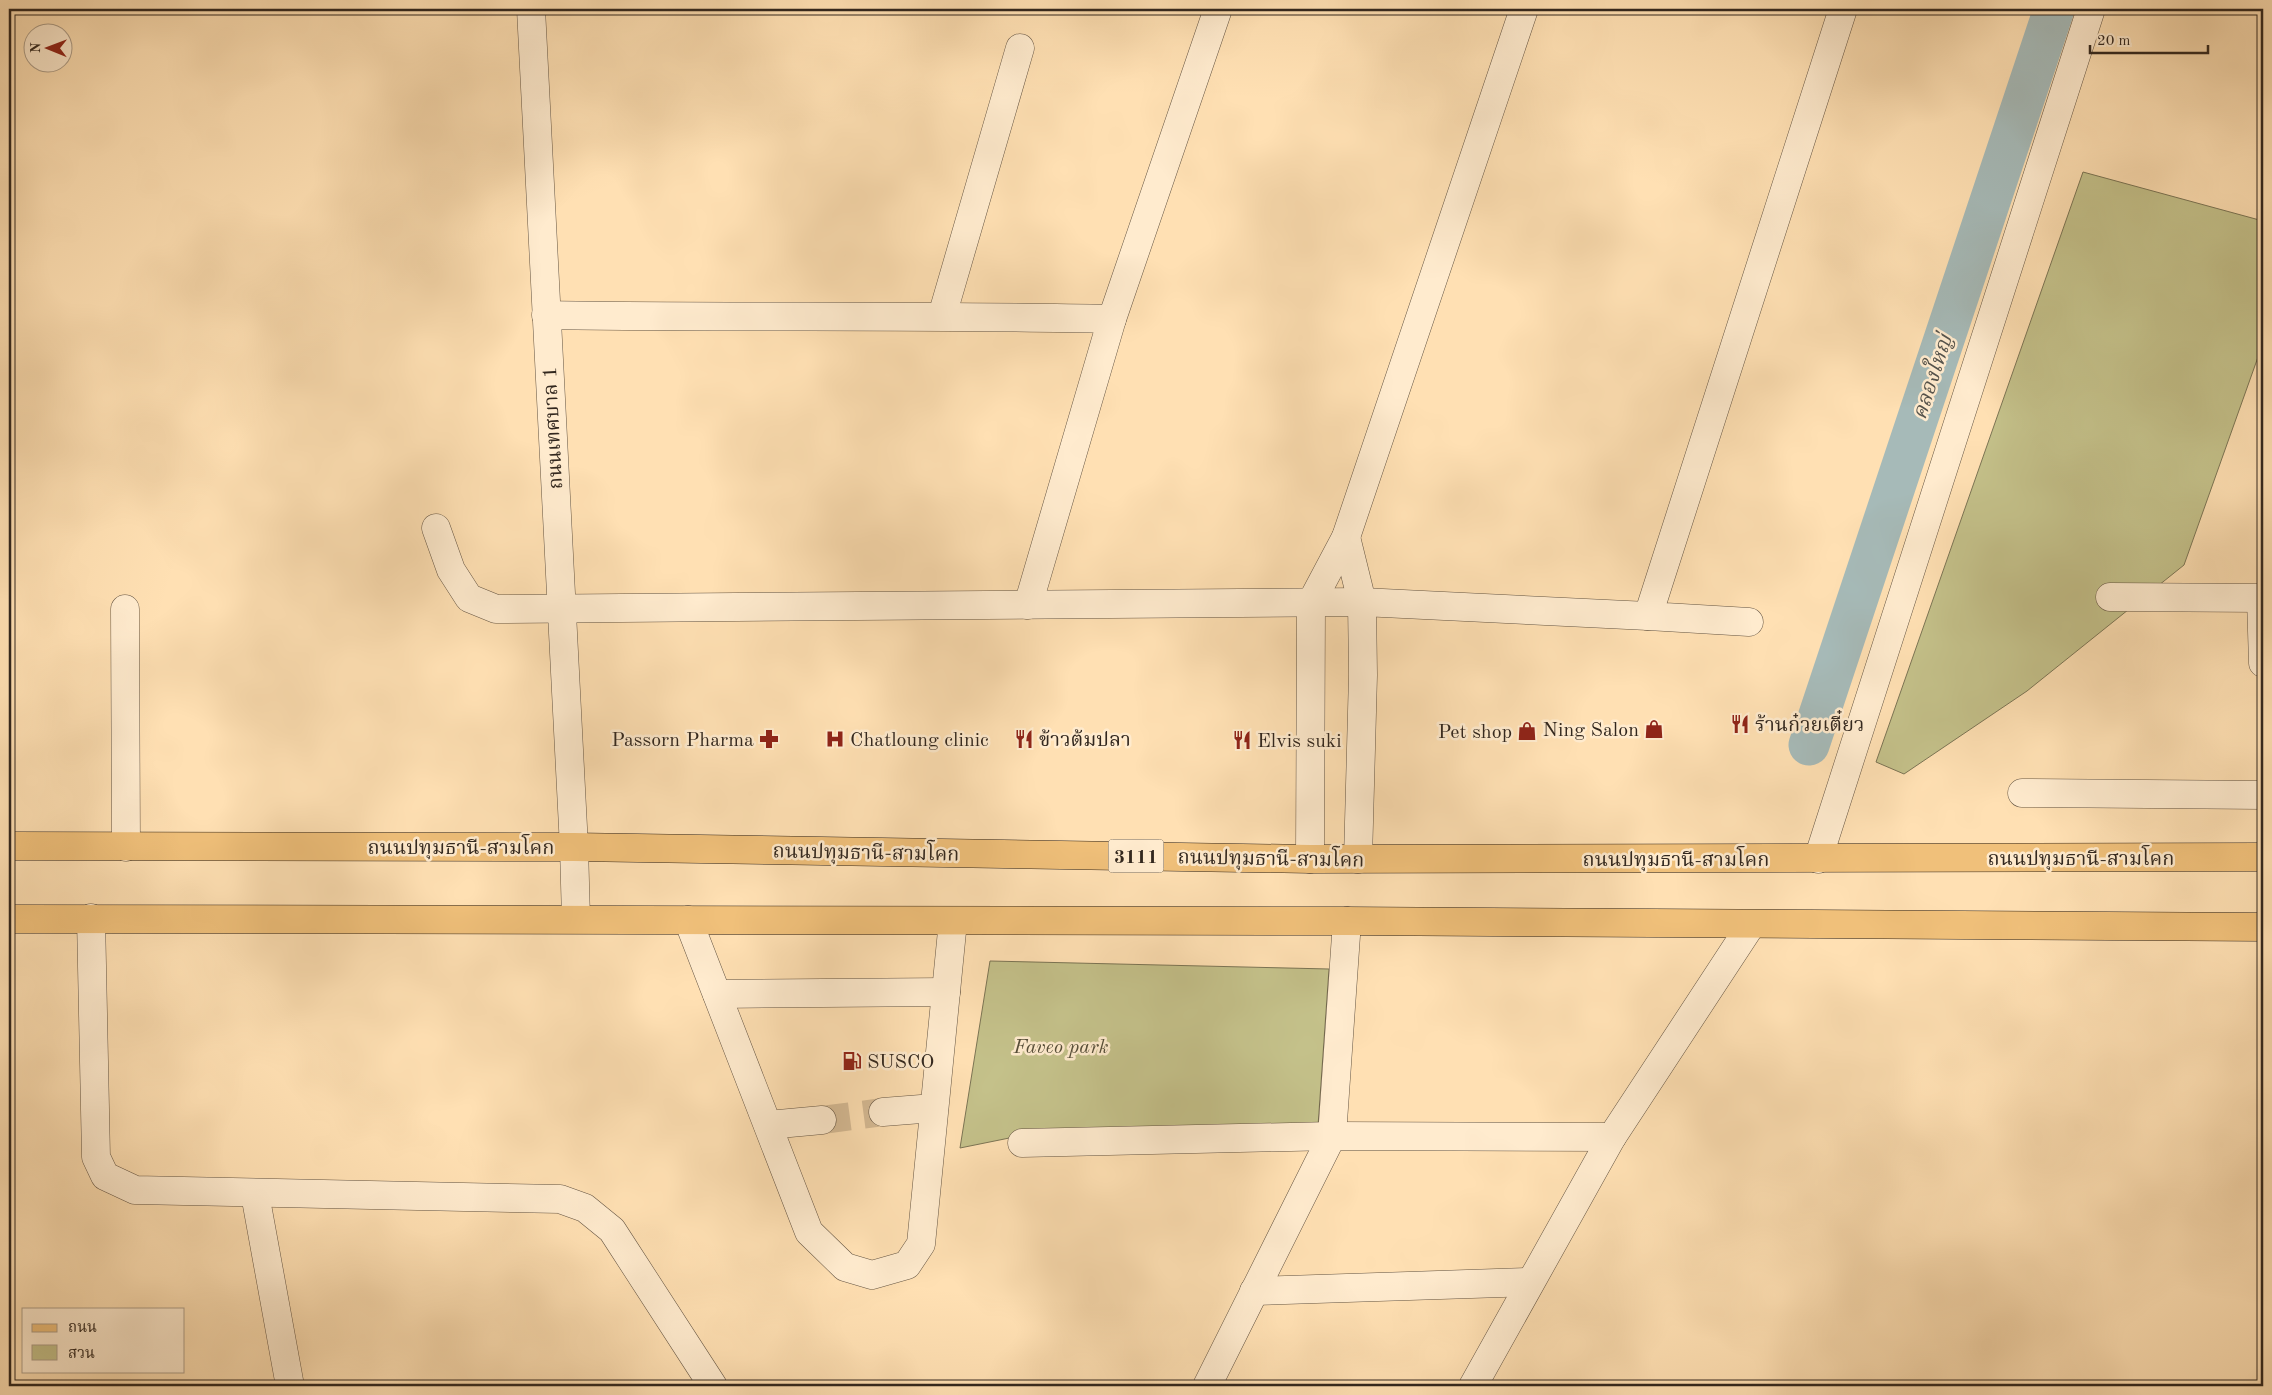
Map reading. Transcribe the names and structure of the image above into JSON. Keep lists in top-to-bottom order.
{
  "streets": {
    "main road": ["ถนนปทุมธานี-สามโคก", "3111"],
    "street": ["ถนนเทศบาล 1"]
  },
  "crossings": [
    ["ถนนเทศบาล 1", "ถนนปทุมธานี-สามโคก"]
  ],
  "water": ["คลองใหญ่"],
  "parks": ["Faveo park"],
  "places": {
    "restaurant": ["ร้านก๋วยเตี๋ยว", "ข้าวต้มปลา", "Elvis suki"],
    "shop": ["Ning Salon", "Pet shop"],
    "pharmacy": ["Passorn Pharma"],
    "hospital": ["Chatloung clinic"],
    "fuel station": ["SUSCO"]
  },
  "legend": ["ถนน", "สวน"],
  "scale_bar": "20 m",
  "north": "left"
}
